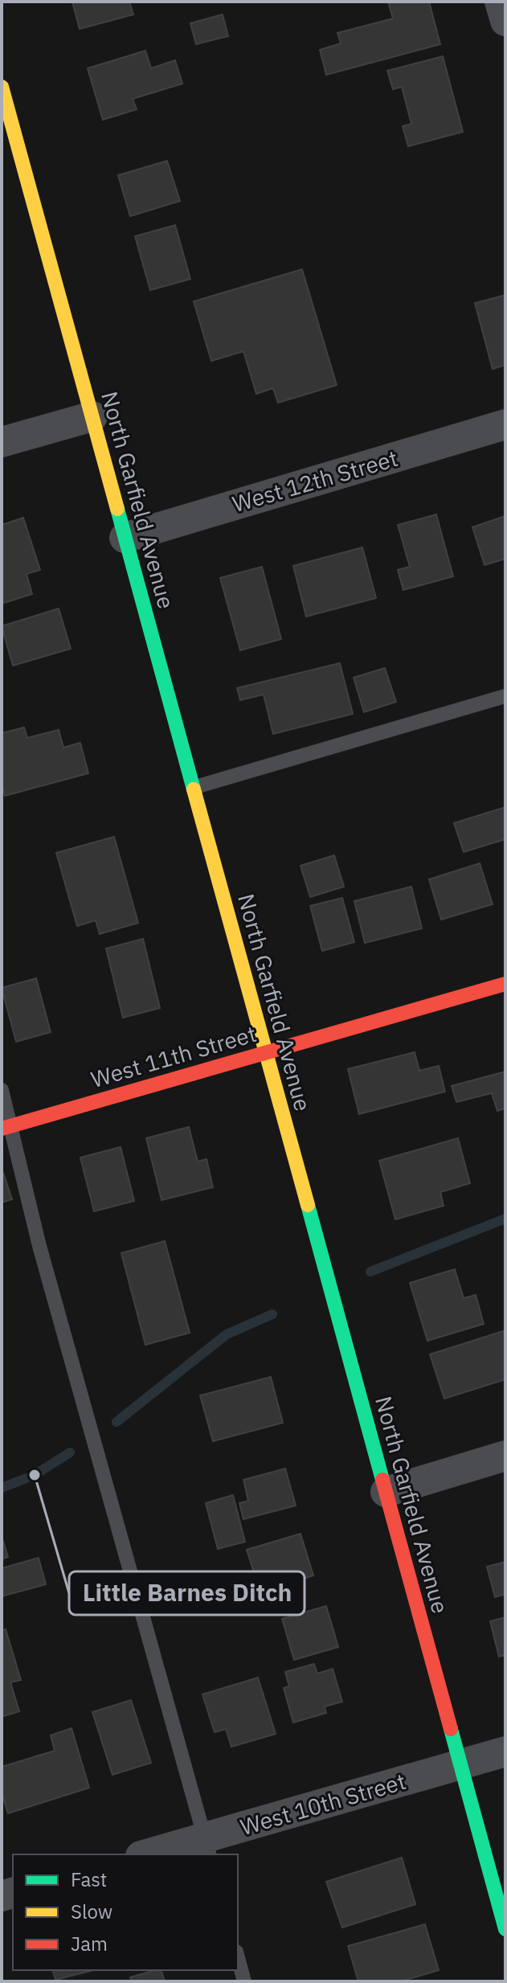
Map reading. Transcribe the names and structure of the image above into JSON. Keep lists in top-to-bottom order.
{
  "streets": {
    "street": [
      "West 12th Street",
      "North Garfield Avenue",
      "West 11th Street",
      "West 10th Street"
    ]
  },
  "crossings": [
    ["West 12th Street", "North Garfield Avenue"],
    ["North Garfield Avenue", "West 11th Street"],
    ["North Garfield Avenue", "West 10th Street"]
  ],
  "places": ["Little Barnes Ditch"],
  "legend": ["Fast", "Slow", "Jam"]
}
